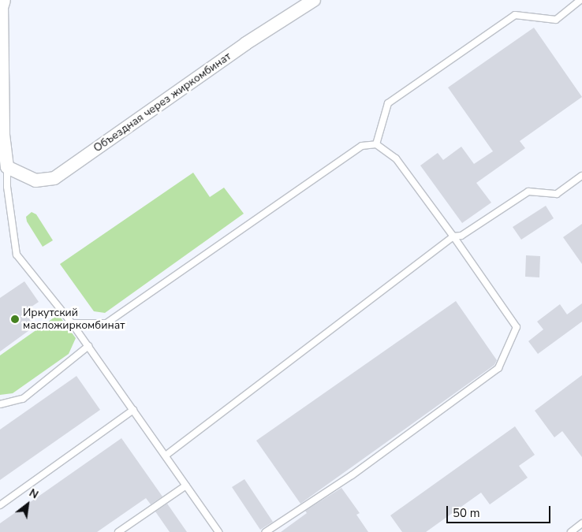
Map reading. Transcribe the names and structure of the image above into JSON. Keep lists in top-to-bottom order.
{
  "streets": {
    "street": ["Объездная через жиркомбинат"]
  },
  "places": ["Иркутский масложиркомбинат"],
  "scale_bar": "50 m",
  "north": "top right"
}
